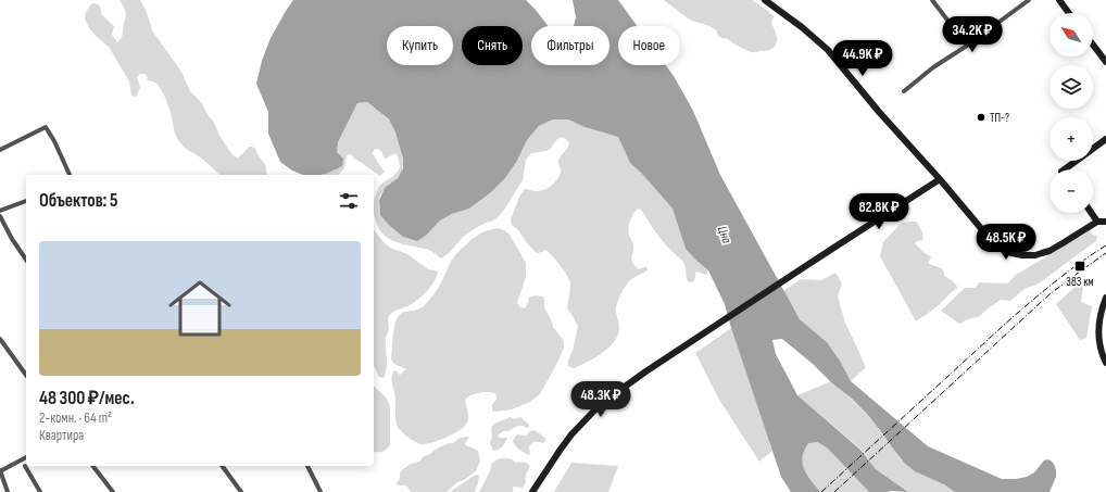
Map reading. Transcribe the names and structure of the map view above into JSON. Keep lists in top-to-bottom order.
{
  "water": ["Цна"],
  "places": {
    "other": ["ТП-?"],
    "transit": ["383 км"]
  },
  "north": "top left",
  "page": {
    "map_buttons": ["+", "−"],
    "price": [
      "34.2K ₽",
      "44.9K ₽",
      "82.8K ₽",
      "48.5K ₽",
      "48.3K ₽"
    ],
    "chip": [
      "Купить",
      "Снять",
      "Фильтры",
      "Новое"
    ],
    "heading": "Объектов: 5",
    "list": [
      {
        "name": "48 300 ₽/мес.",
        "note": "2-комн. · 64 m² · Квартира"
      }
    ]
  }
}
